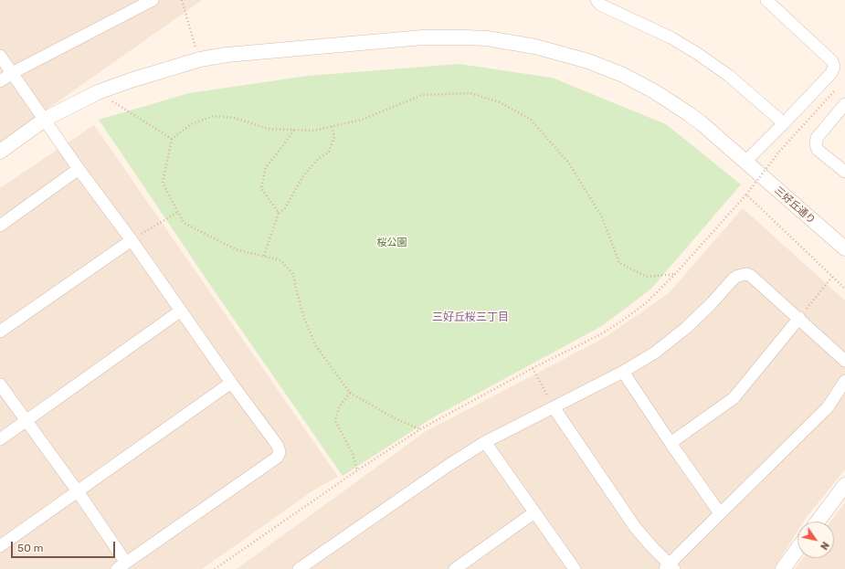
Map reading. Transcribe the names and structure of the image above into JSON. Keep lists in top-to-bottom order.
{
  "streets": {
    "street": ["三好丘通り"]
  },
  "districts": ["三好丘桜三丁目"],
  "parks": ["桜公園"],
  "scale_bar": "50 m",
  "north": "bottom right"
}
